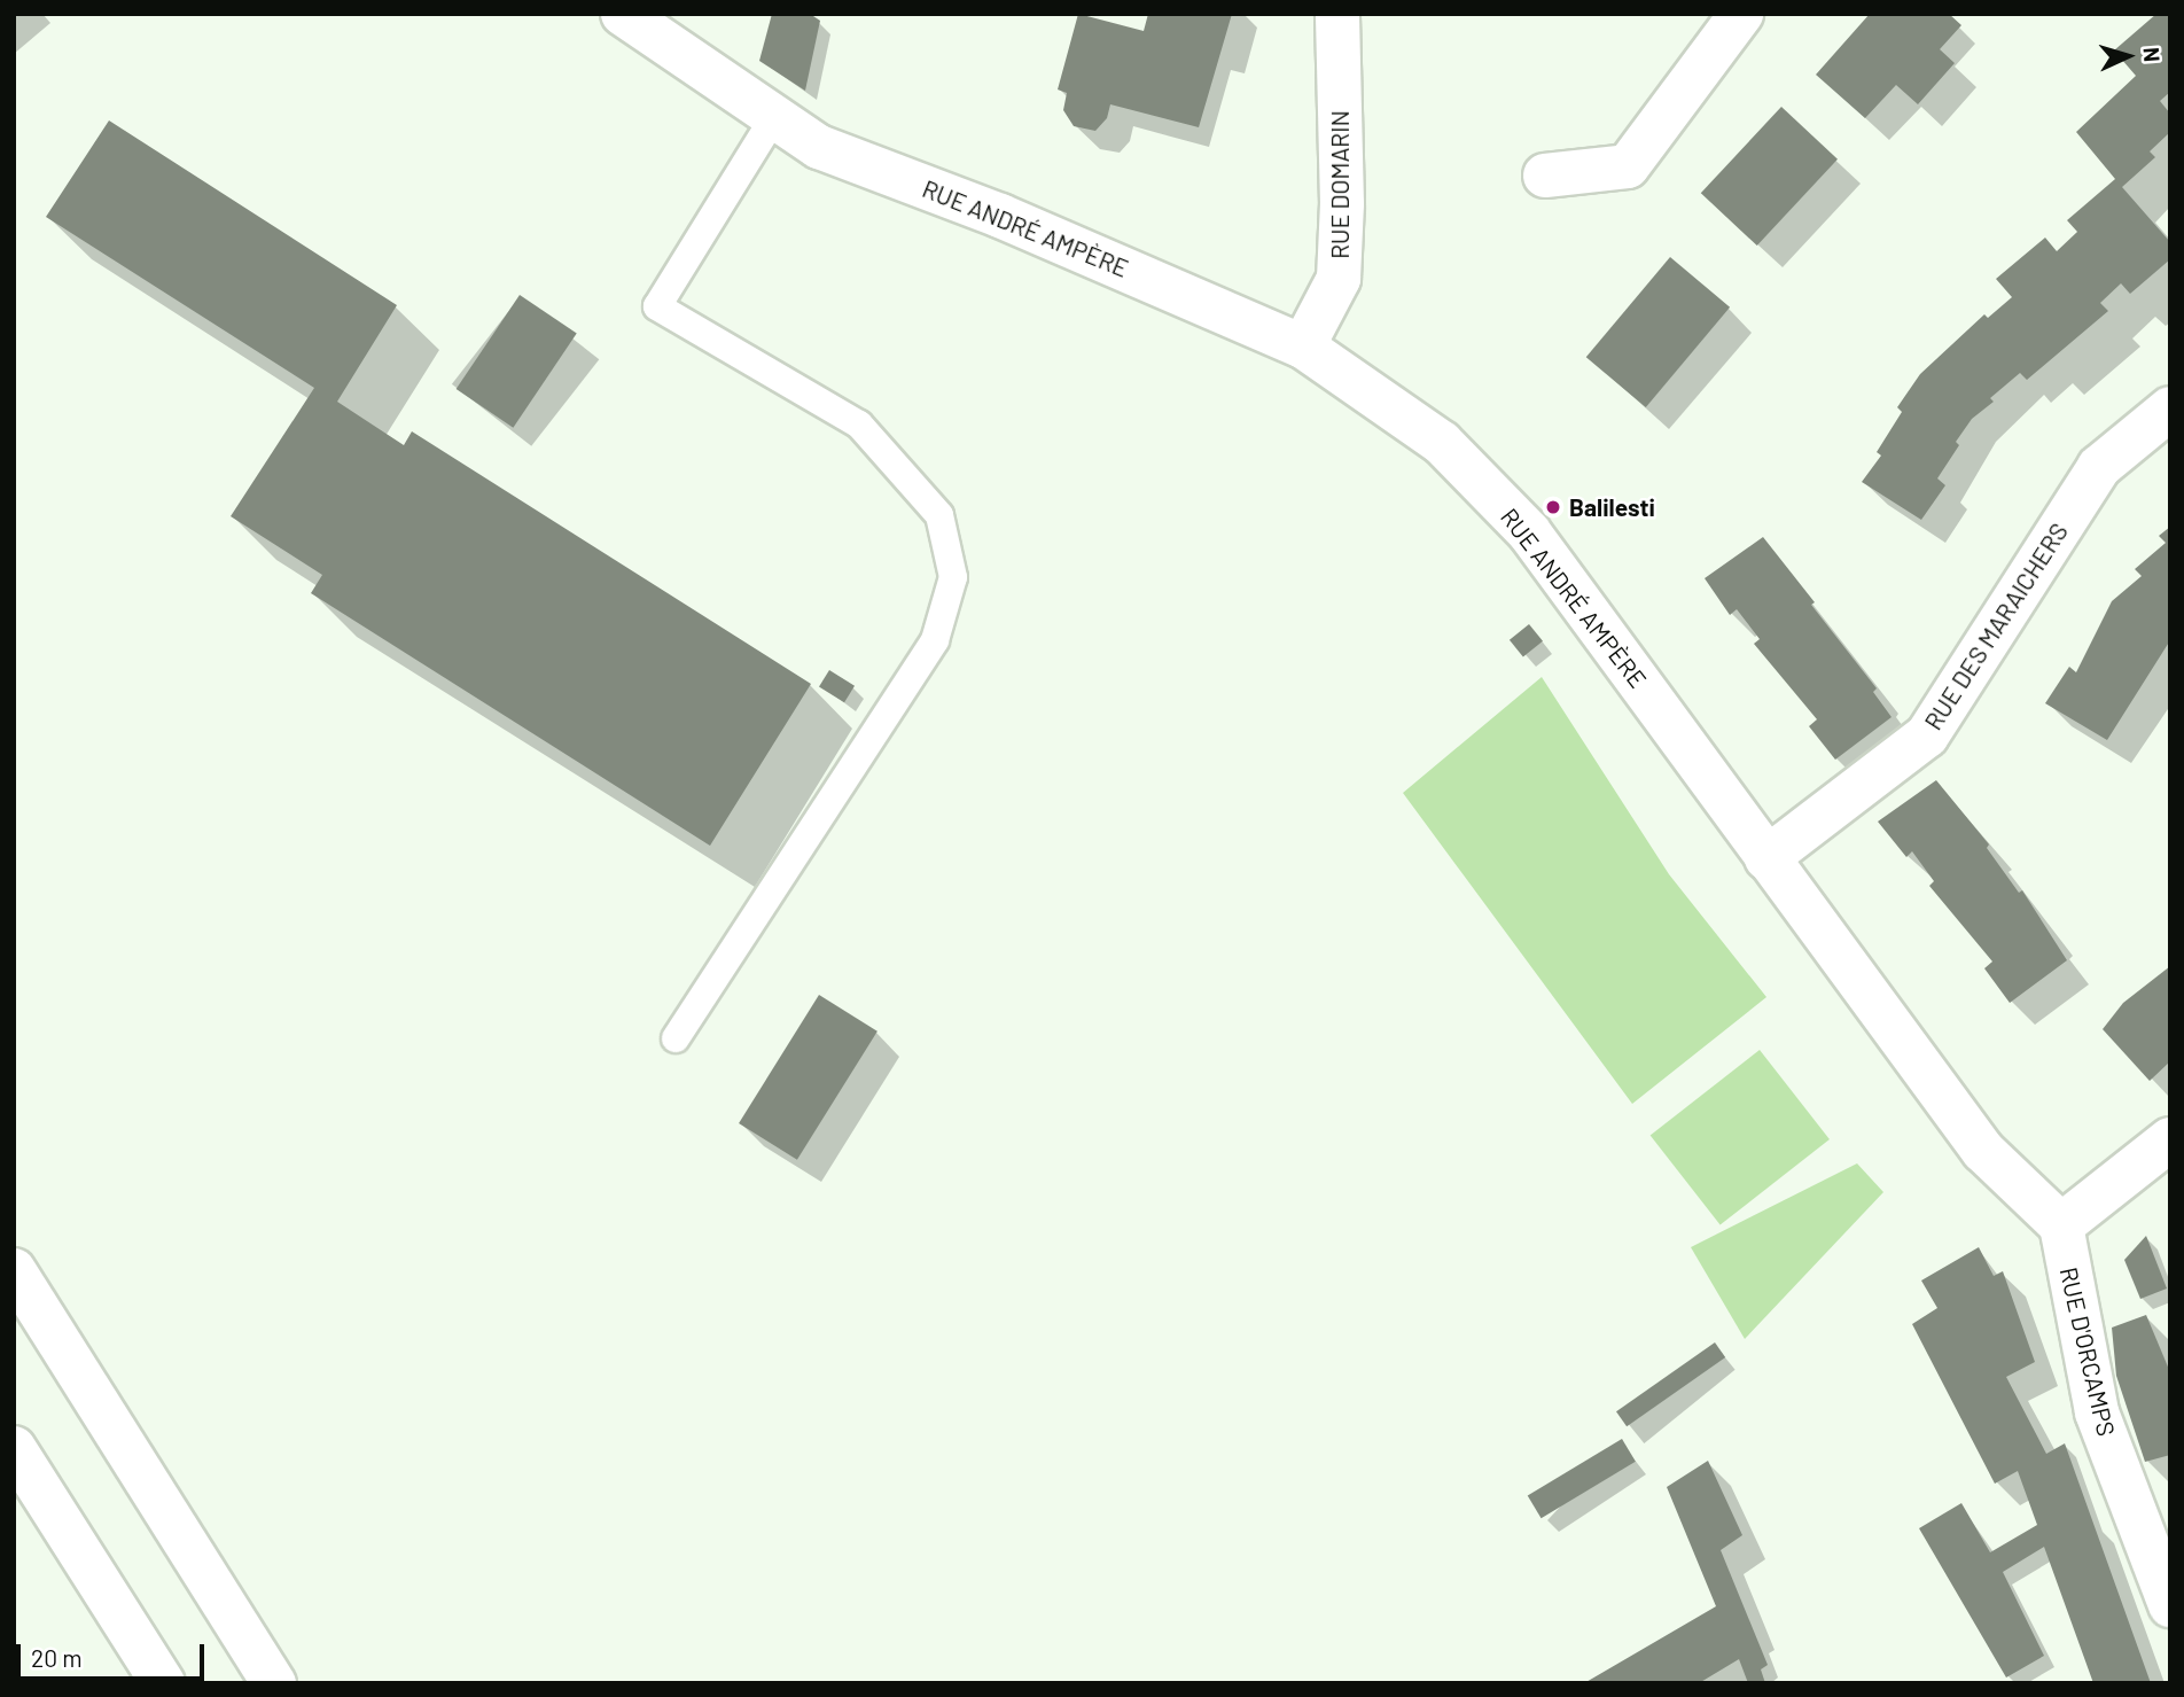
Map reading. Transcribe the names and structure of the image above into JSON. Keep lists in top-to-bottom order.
{
  "streets": {
    "main road": [
      "RUE DOMARIN",
      "RUE ANDRÉ AMPÈRE",
      "RUE DES MARAICHERS",
      "RUE D'ORCAMPS"
    ]
  },
  "crossings": [
    ["RUE DOMARIN", "RUE ANDRÉ AMPÈRE"],
    ["RUE ANDRÉ AMPÈRE", "RUE DES MARAICHERS"],
    ["RUE ANDRÉ AMPÈRE", "RUE D'ORCAMPS"]
  ],
  "places": ["Balilesti"],
  "scale_bar": "20 m",
  "north": "right"
}
